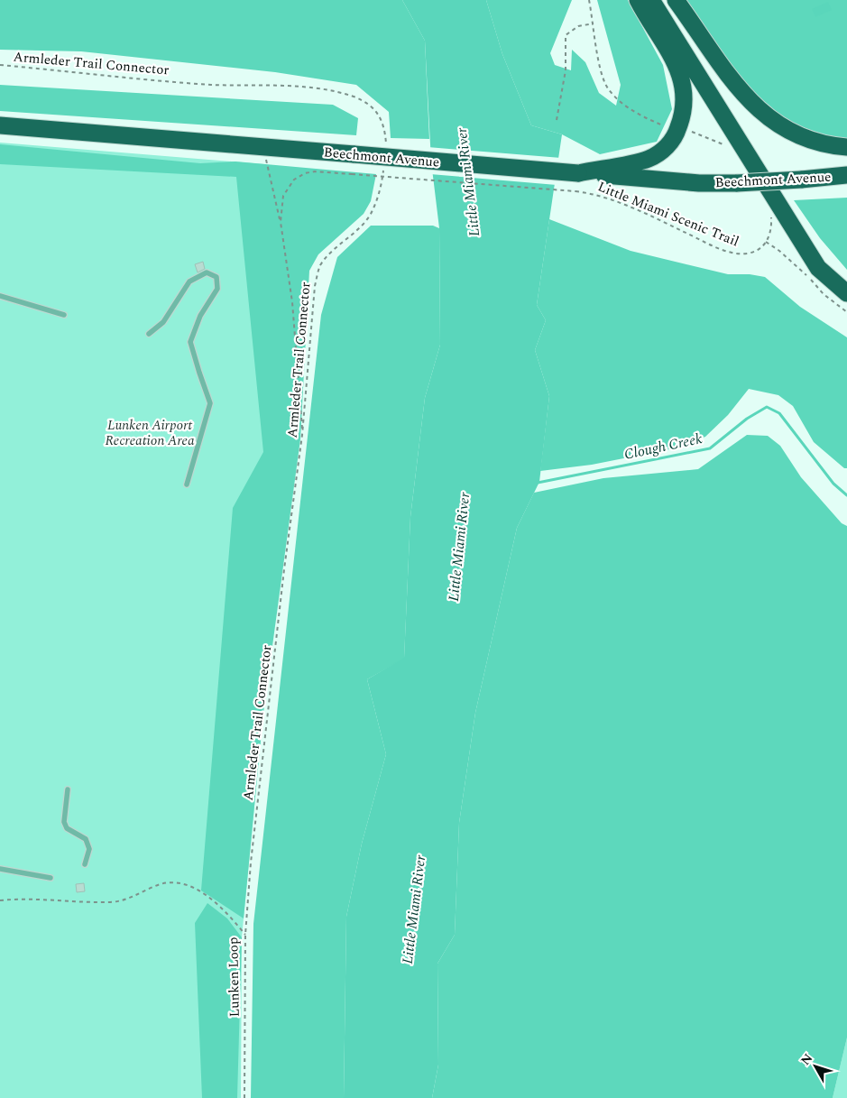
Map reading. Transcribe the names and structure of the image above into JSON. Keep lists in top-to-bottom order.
{
  "streets": {
    "highway": ["Beechmont Avenue"],
    "path": ["Armleder Trail Connector", "Little Miami Scenic Trail", "Lunken Loop"]
  },
  "crossings": [
    ["Armleder Trail Connector", "Little Miami Scenic Trail"],
    ["Armleder Trail Connector", "Lunken Loop"]
  ],
  "water": ["Little Miami River", "Clough Creek"],
  "parks": ["Lunken Airport Recreation Area"],
  "north": "top left"
}
